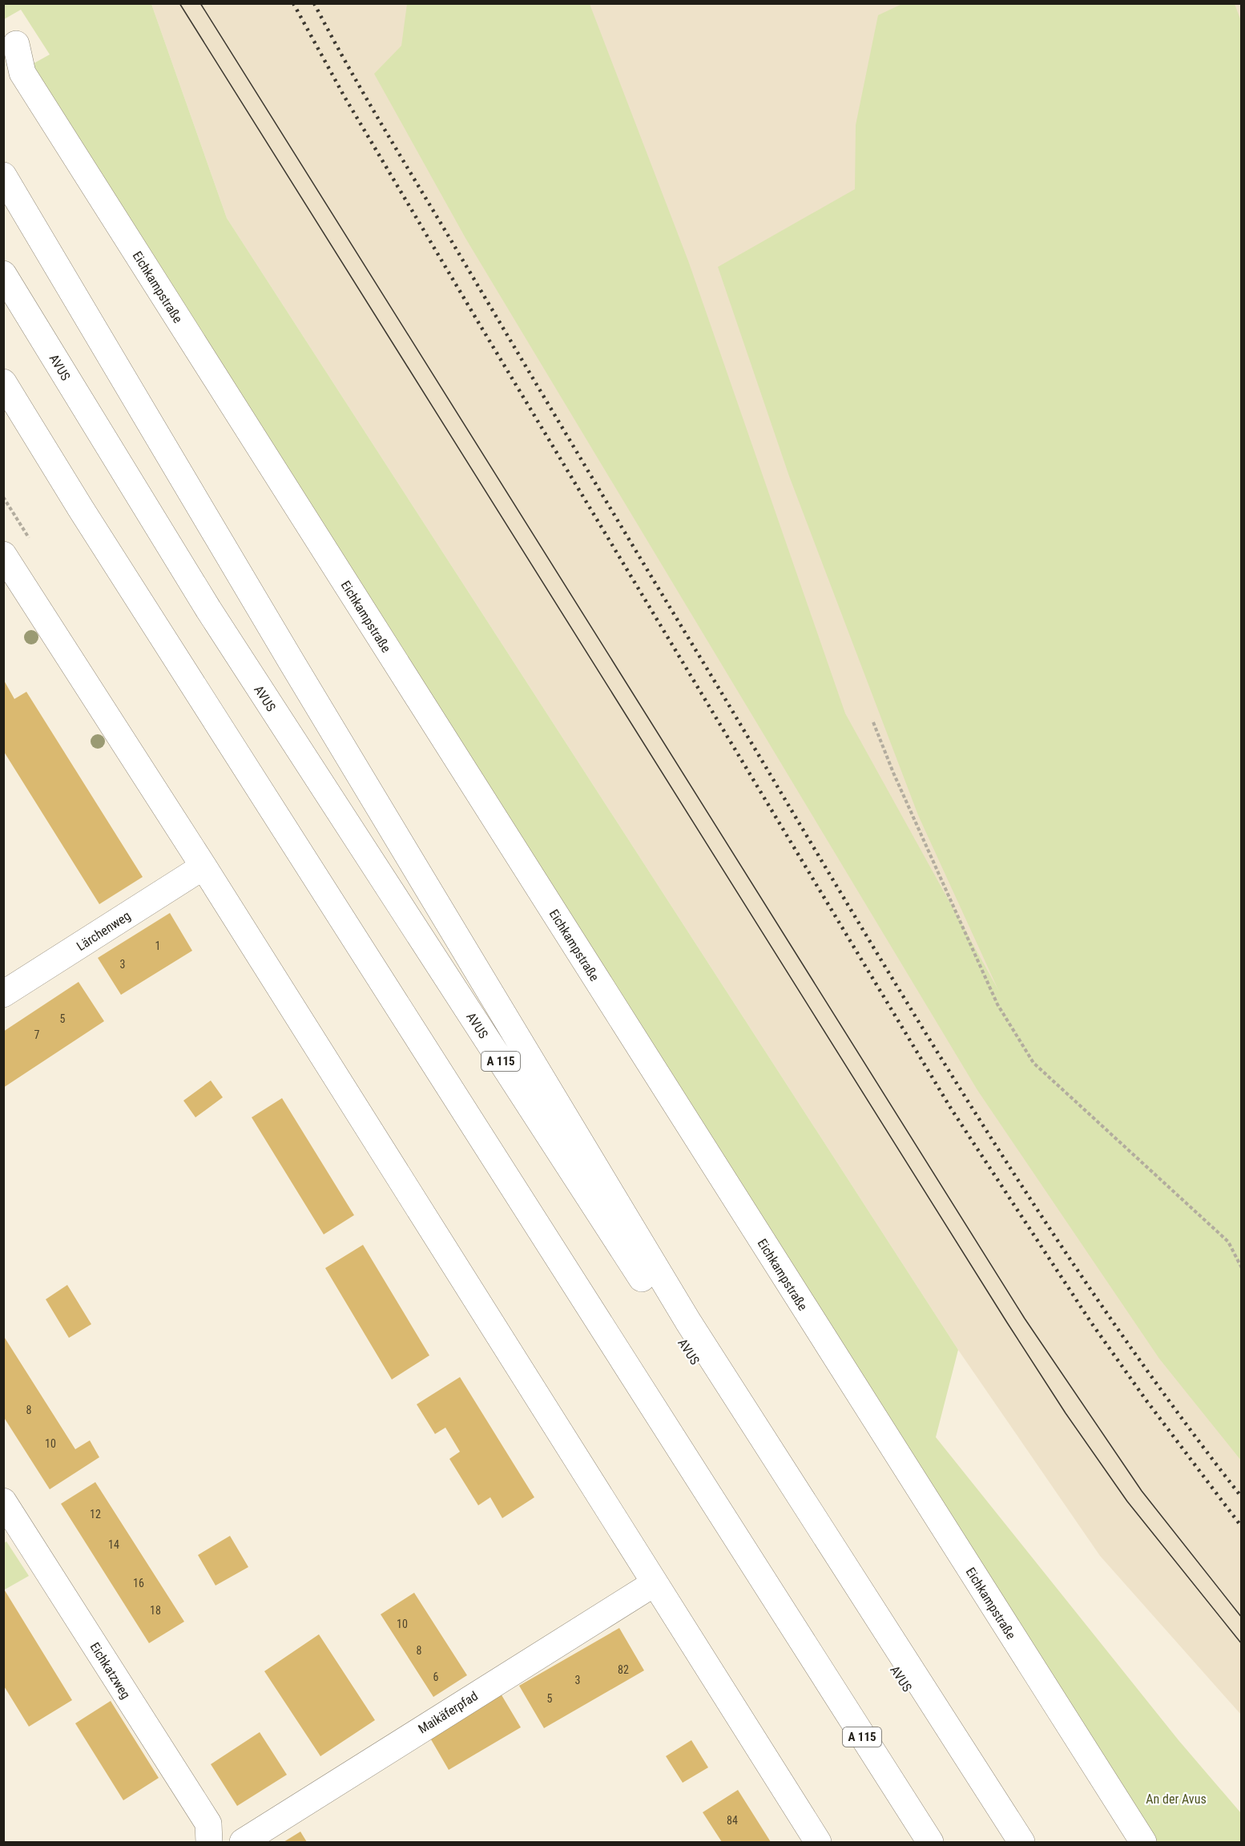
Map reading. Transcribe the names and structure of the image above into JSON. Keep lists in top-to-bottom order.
{
  "streets": {
    "main road": [
      "Eichkampstraße",
      "AVUS",
      "Lärchenweg",
      "A 115",
      "Eichkatzweg",
      "Maikäferpfad"
    ]
  },
  "parks": ["An der Avus"],
  "house_numbers": [
    "1",
    "3",
    "5",
    "7",
    "8",
    "10",
    "12",
    "14",
    "16",
    "18",
    "10",
    "8",
    "82",
    "6",
    "3",
    "5",
    "84"
  ]
}
